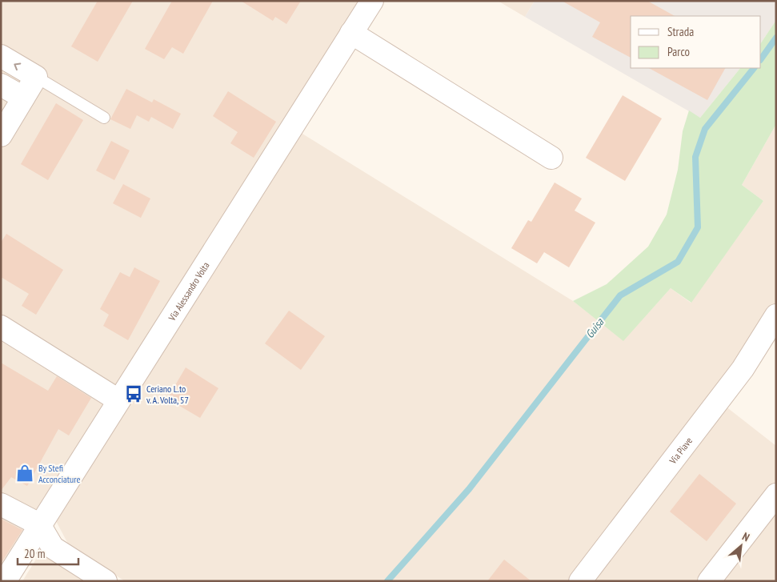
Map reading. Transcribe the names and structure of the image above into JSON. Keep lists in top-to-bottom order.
{
  "streets": {
    "street": ["Via Alessandro Volta", "Via Piave"]
  },
  "water": ["Guisa"],
  "places": {
    "bus stop": ["Ceriano L.to v. A. Volta, 57"],
    "shop": ["By Stefi Acconciature"]
  },
  "legend": ["Strada", "Parco"],
  "scale_bar": "20 m",
  "north": "top right"
}
